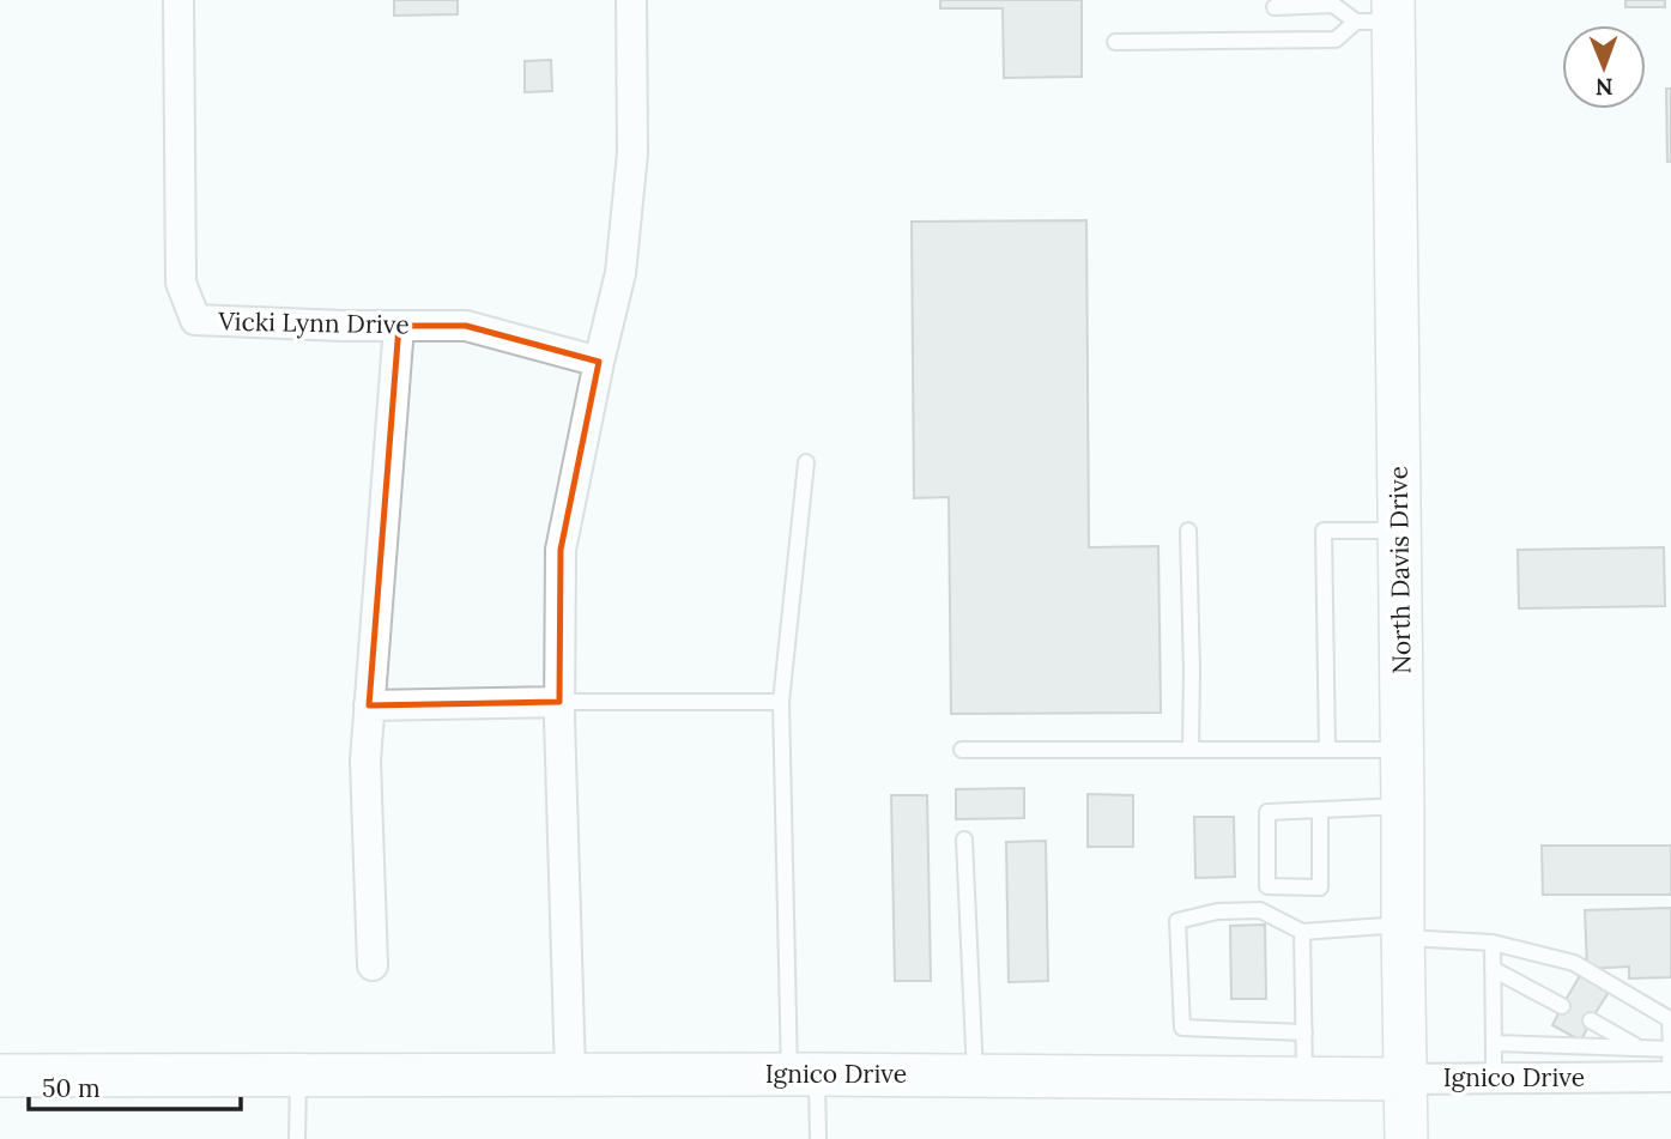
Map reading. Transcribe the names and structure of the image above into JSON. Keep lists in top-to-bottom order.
{
  "streets": {
    "street": ["Vicki Lynn Drive", "North Davis Drive", "Ignico Drive"]
  },
  "crossings": [
    ["North Davis Drive", "Ignico Drive"]
  ],
  "scale_bar": "50 m",
  "north": "bottom"
}
